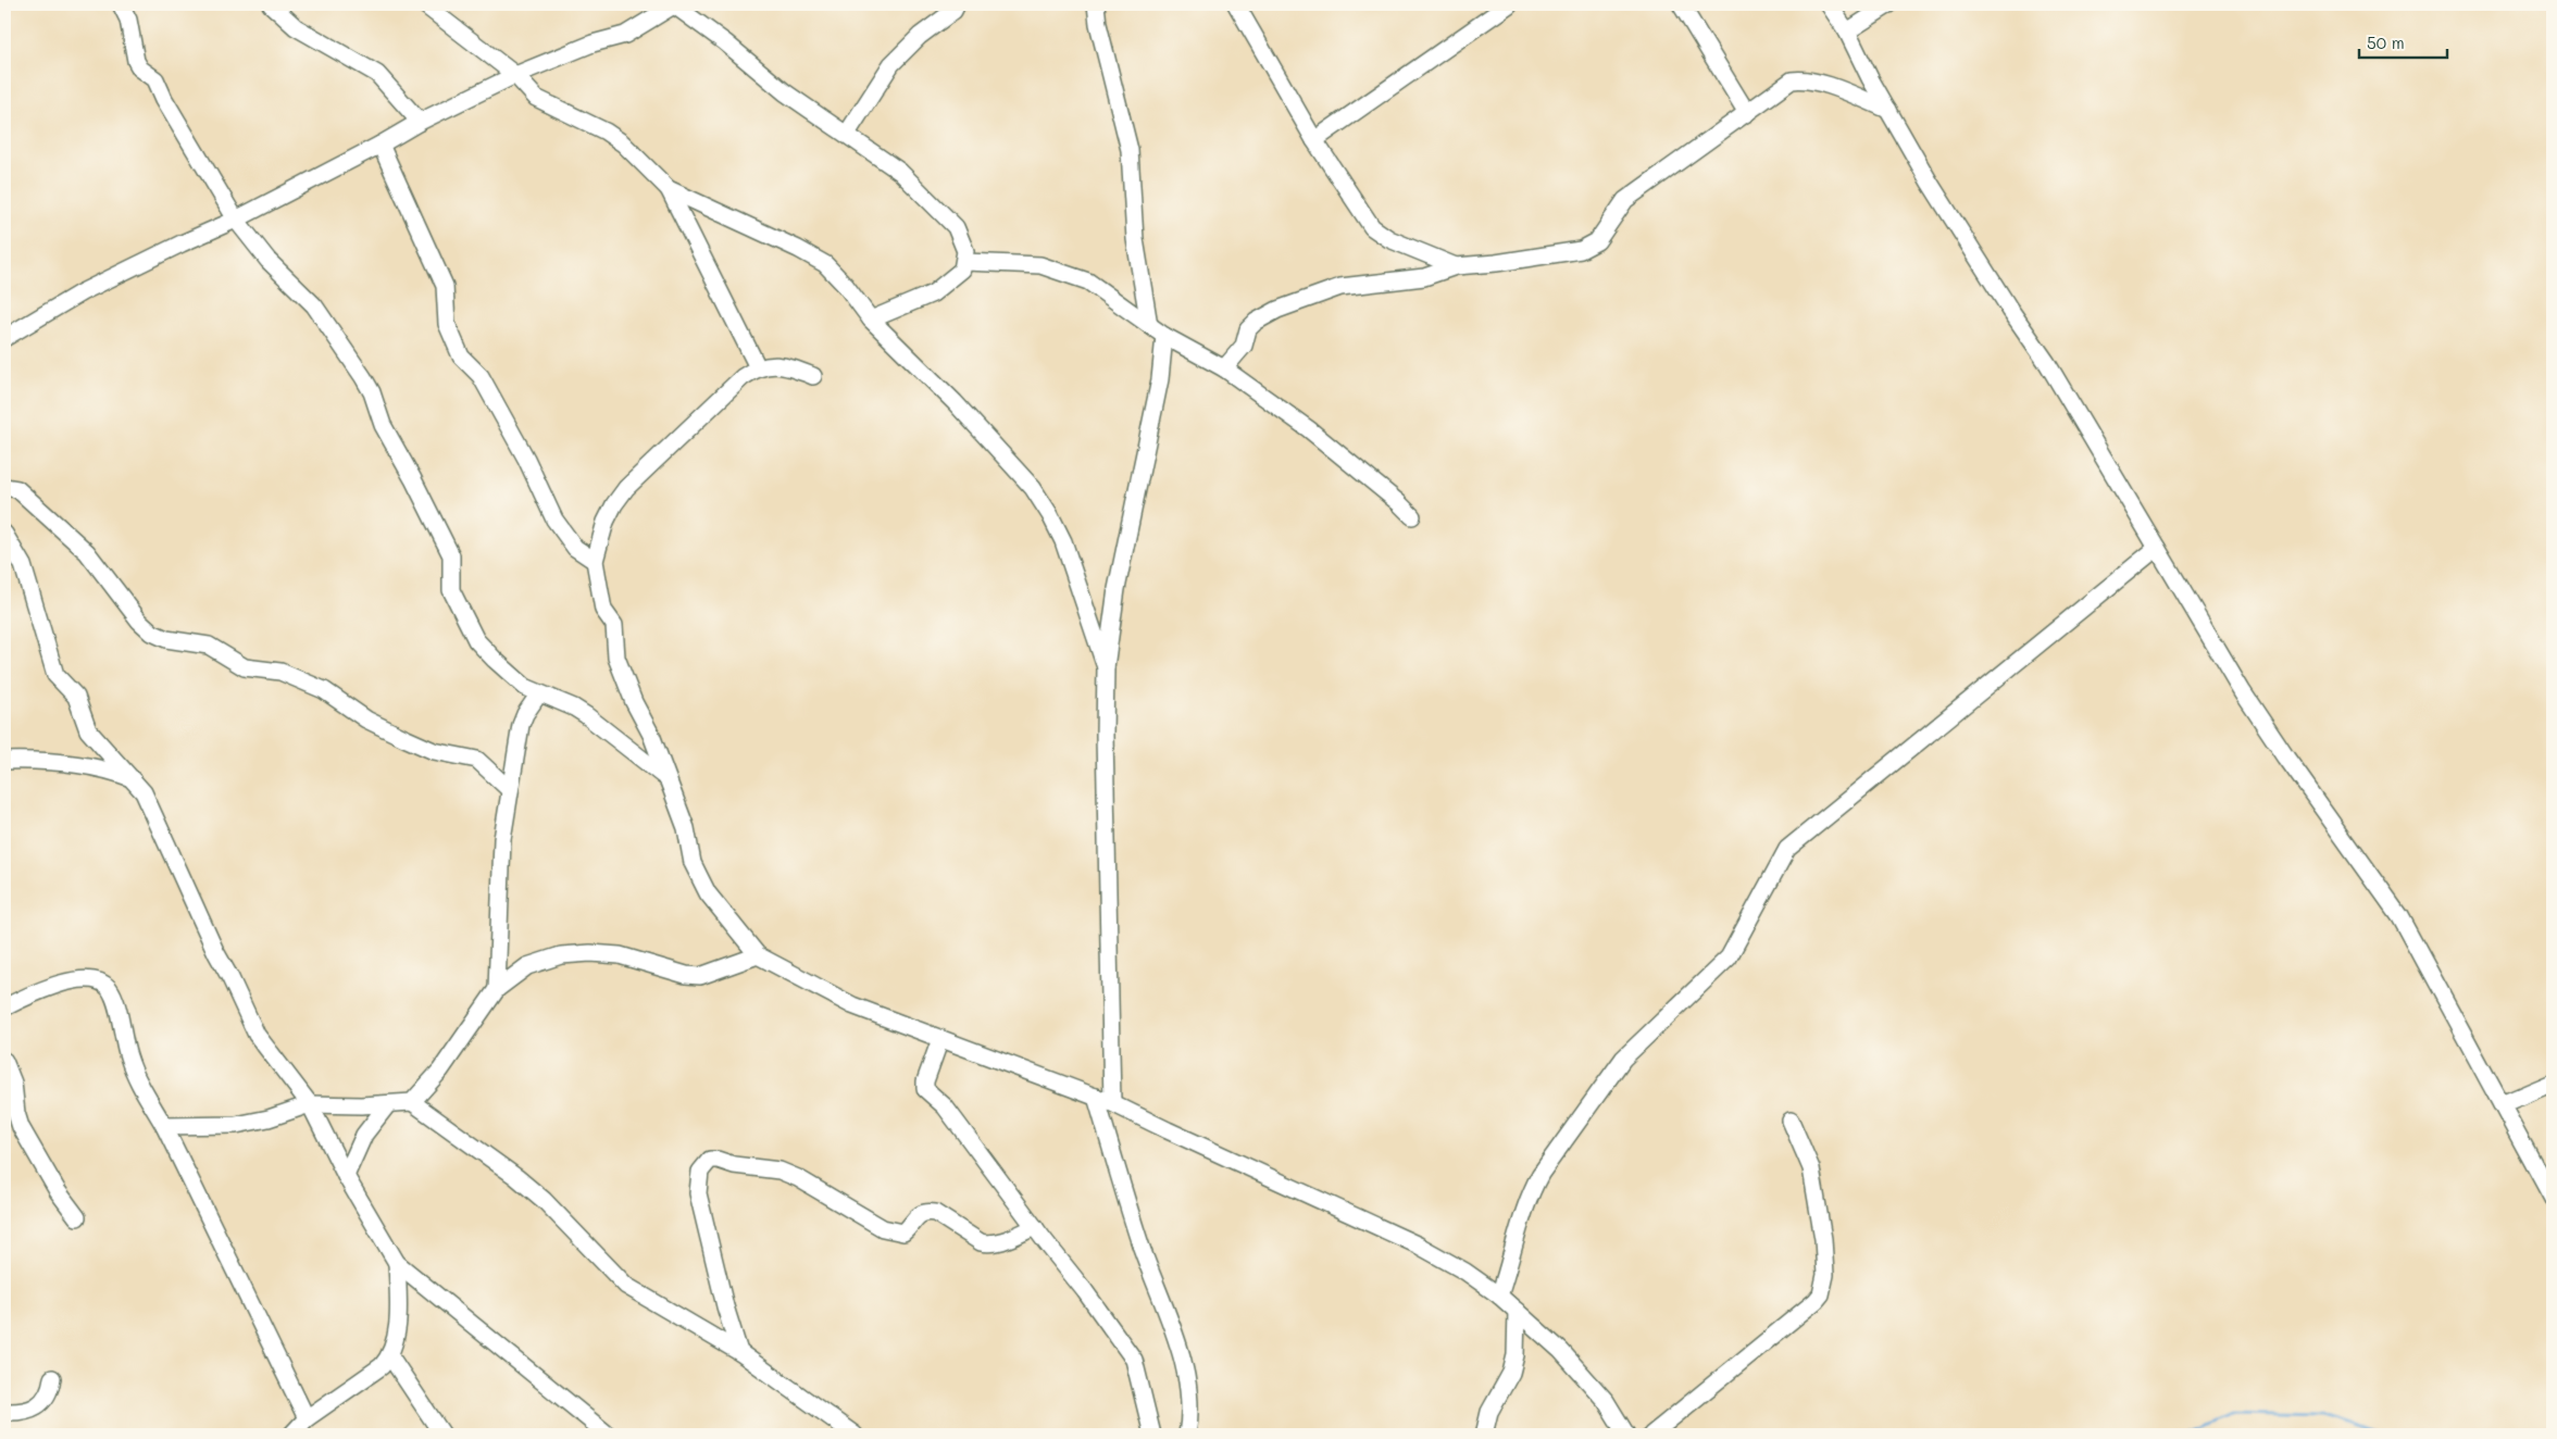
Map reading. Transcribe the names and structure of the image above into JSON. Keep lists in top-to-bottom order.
{
  "scale_bar": "50 m"
}
